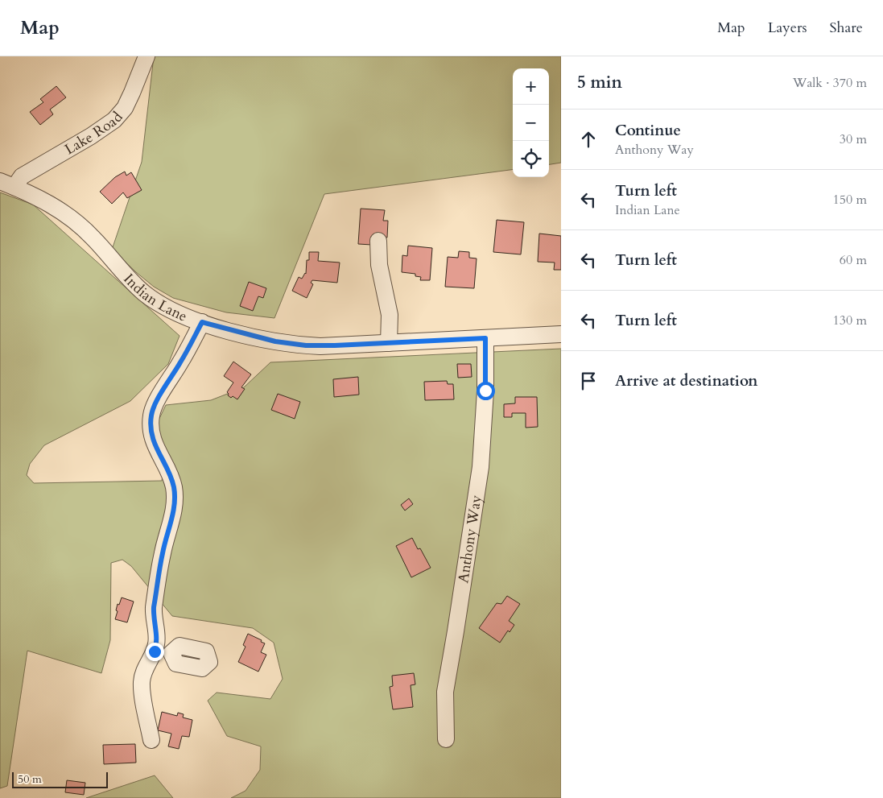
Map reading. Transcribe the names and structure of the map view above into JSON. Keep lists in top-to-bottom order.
{
  "streets": {
    "street": ["Lake Road", "Indian Lane", "Anthony Way"]
  },
  "crossings": [
    ["Lake Road", "Indian Lane"],
    ["Indian Lane", "Anthony Way"]
  ],
  "scale_bar": "50 m",
  "page": {
    "header": "Map",
    "nav": ["Map", "Layers", "Share"],
    "heading": ["5 min", "Walk · 370 m"],
    "map_buttons": ["+", "−"],
    "list": [
      ["Continue", "Anthony Way", "30 m"],
      ["Turn left", "Indian Lane", "150 m"],
      ["Turn left", "60 m"],
      ["Turn left", "130 m"],
      "Arrive at destination"
    ],
    "scale": "50 m"
  }
}
